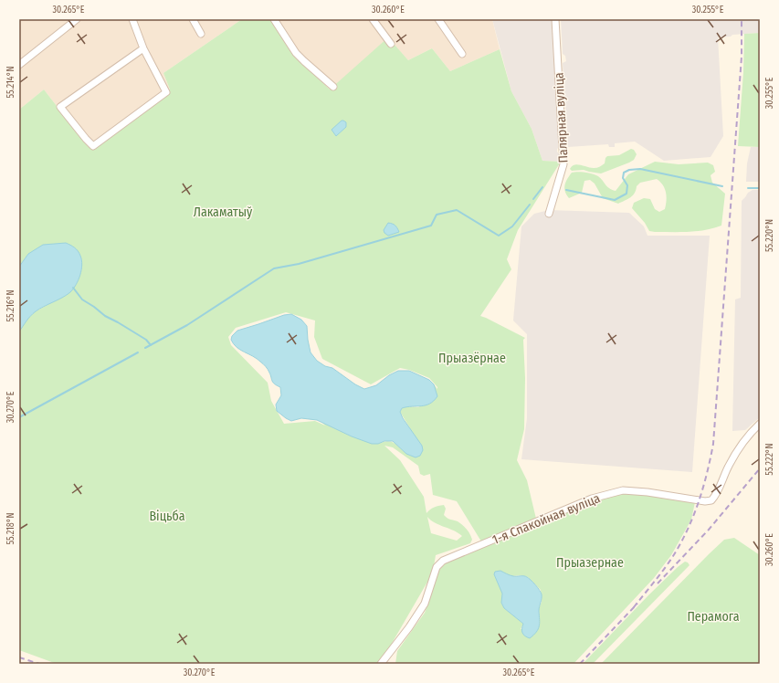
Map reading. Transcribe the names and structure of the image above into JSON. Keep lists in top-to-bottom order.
{
  "streets": {
    "street": ["Палярная вуліца", "1-я Спакойная вуліца"]
  },
  "parks": [
    "Лакаматыў",
    "Прыазёрнае",
    "Віцьба",
    "Прыазернае",
    "Перамога"
  ],
  "coordinates": [
    "30.265°E",
    "30.260°E",
    "30.255°E",
    "55.214°N",
    "55.220°N",
    "55.216°N",
    "30.270°E",
    "55.222°N",
    "55.218°N"
  ]
}
